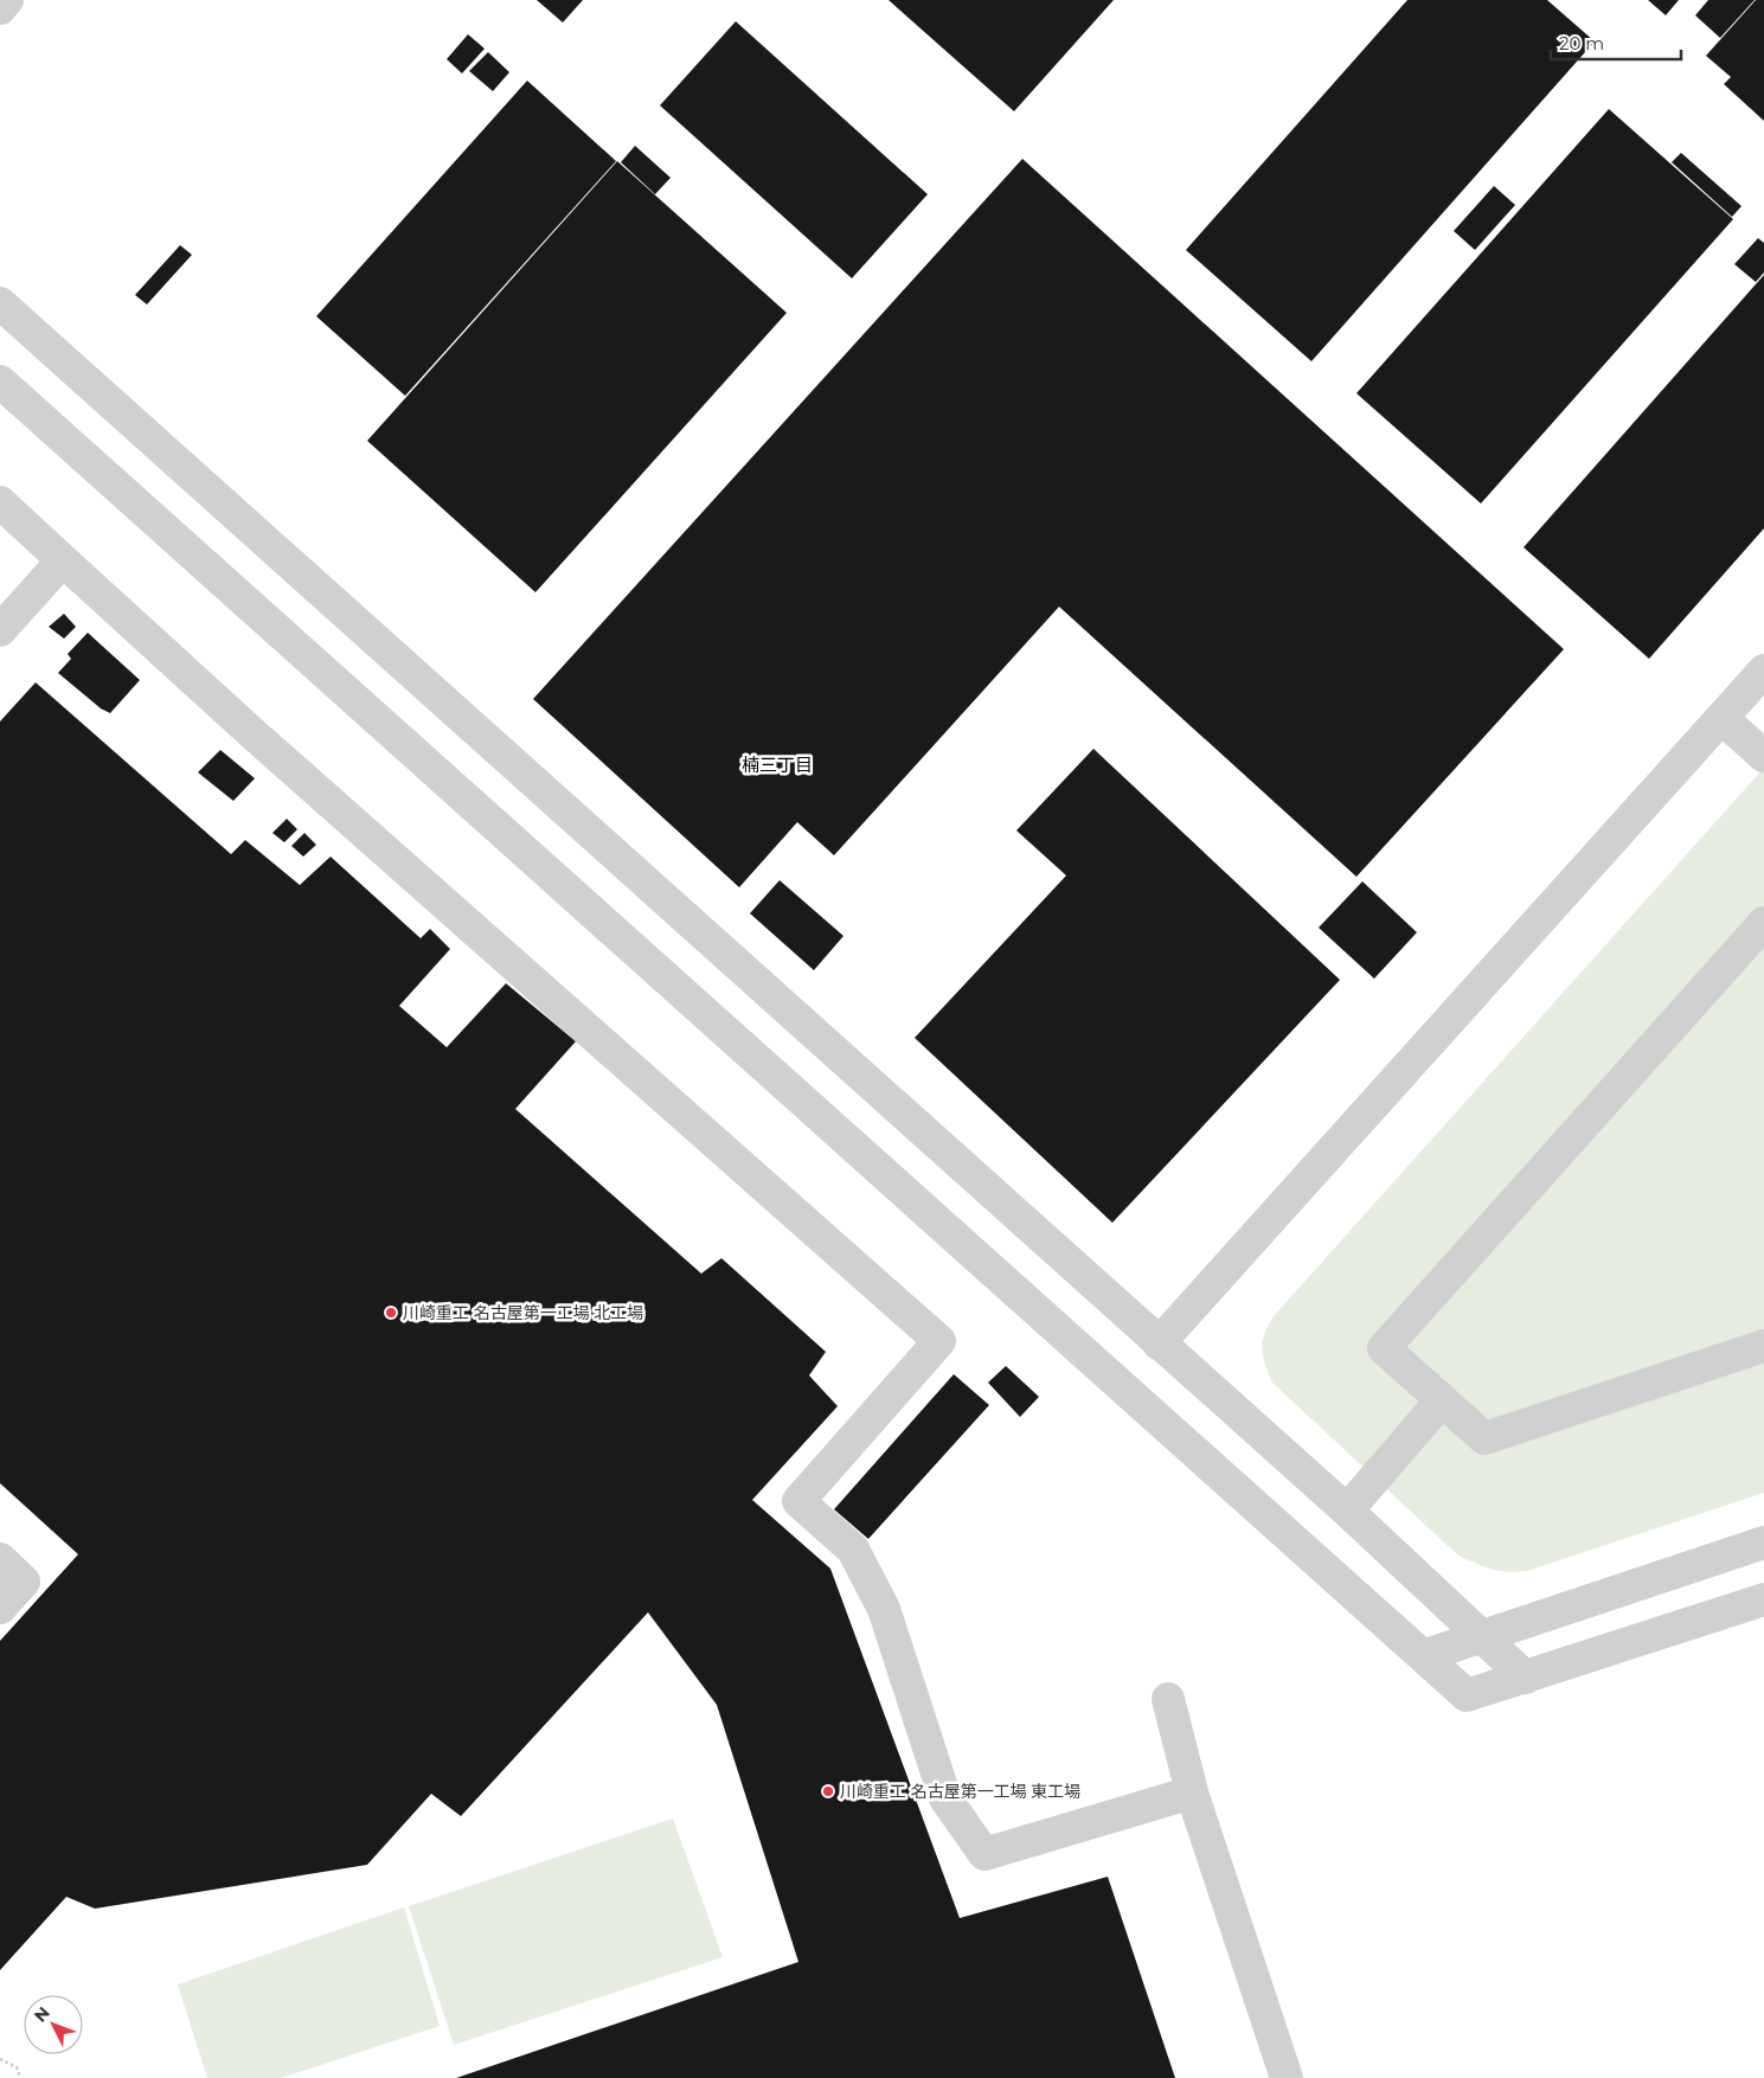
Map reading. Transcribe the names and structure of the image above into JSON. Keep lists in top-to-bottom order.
{
  "districts": ["楠三丁目"],
  "places": ["川崎重工 名古屋第一工場 北工場", "川崎重工 名古屋第一工場 東工場"],
  "scale_bar": "20 m",
  "north": "top left"
}
